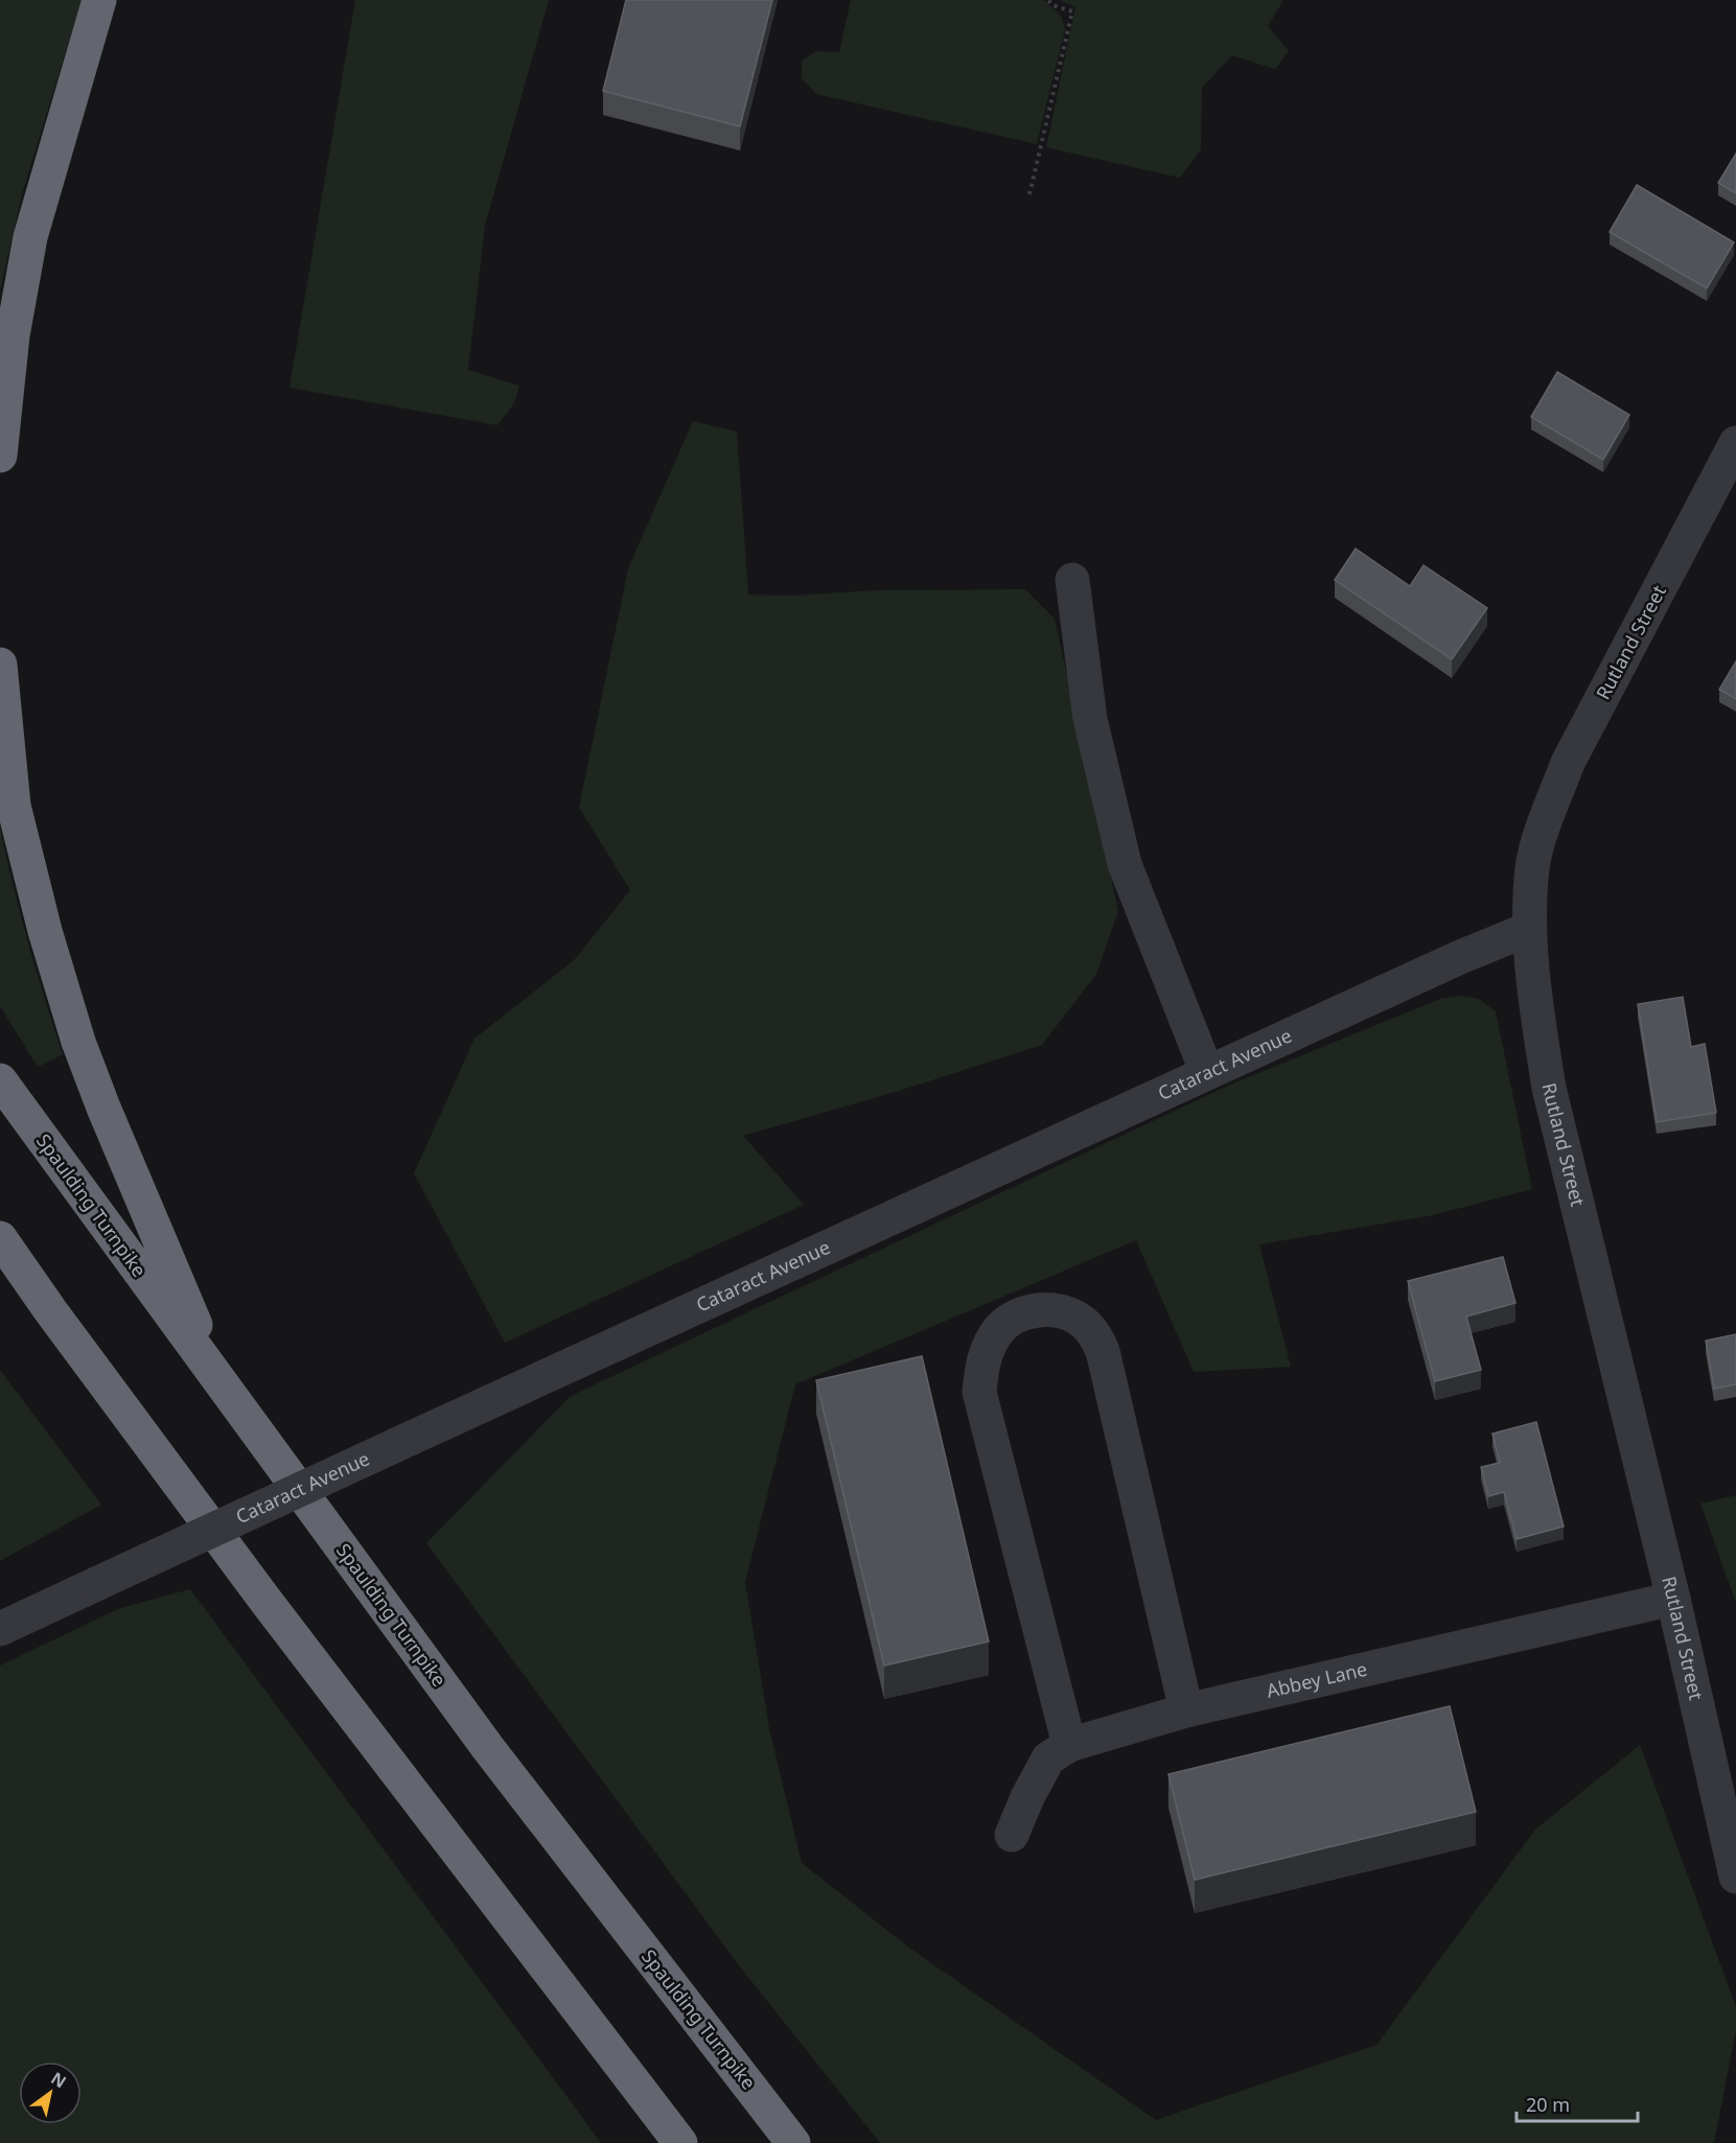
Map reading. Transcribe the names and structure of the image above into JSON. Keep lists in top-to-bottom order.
{
  "streets": {
    "highway": ["Spaulding Turnpike"],
    "street": ["Rutland Street", "Cataract Avenue", "Abbey Lane"]
  },
  "crossings": [
    ["Rutland Street", "Cataract Avenue"],
    ["Rutland Street", "Abbey Lane"]
  ],
  "scale_bar": "20 m",
  "north": "top right"
}
